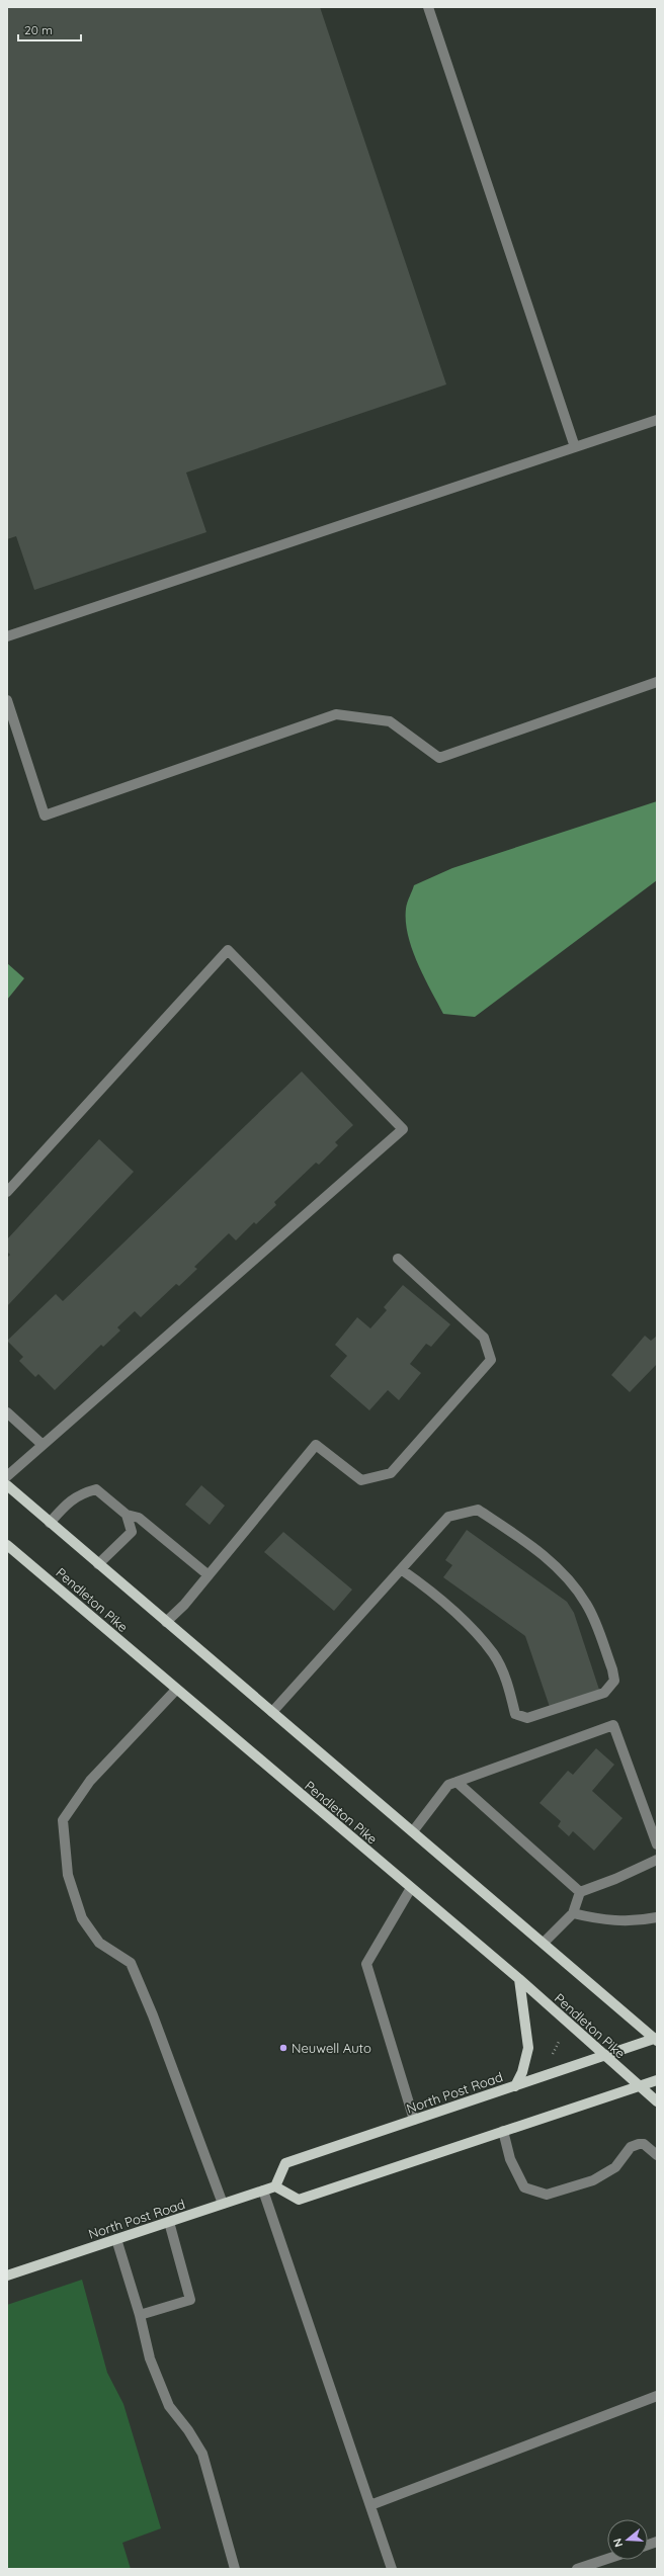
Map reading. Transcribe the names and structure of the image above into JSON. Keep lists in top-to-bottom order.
{
  "streets": {
    "main road": ["Pendleton Pike", "North Post Road"]
  },
  "crossings": [
    ["Pendleton Pike", "North Post Road"]
  ],
  "places": ["Neuwell Auto"],
  "scale_bar": "20 m",
  "north": "left"
}
